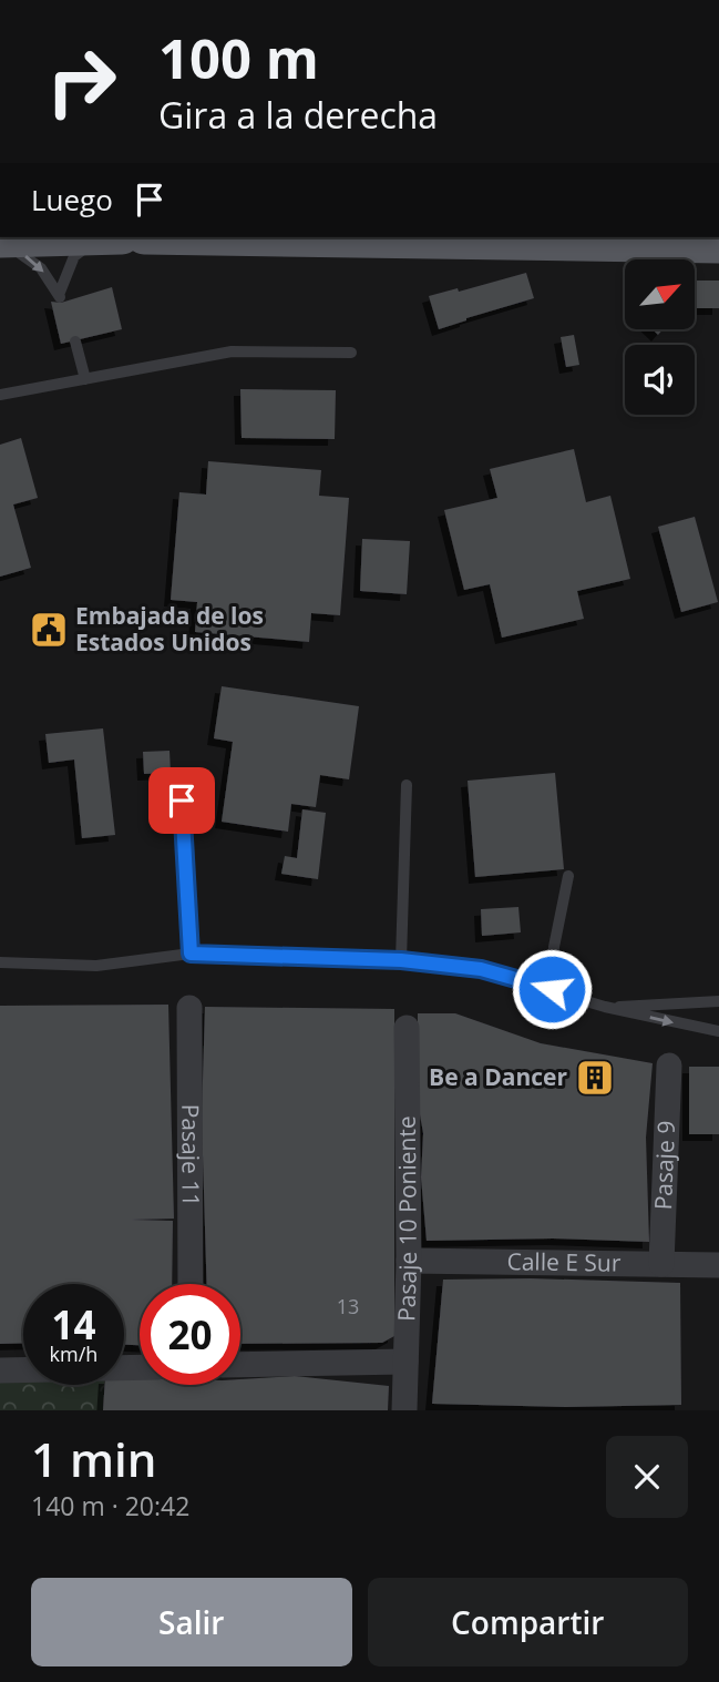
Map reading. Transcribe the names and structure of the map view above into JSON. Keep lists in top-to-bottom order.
{
  "streets": {
    "street": [
      "Pasaje 11",
      "Pasaje 9",
      "Pasaje 10 Poniente",
      "Calle E Sur"
    ]
  },
  "crossings": [
    ["Pasaje 9", "Calle E Sur"],
    ["Pasaje 10 Poniente", "Calle E Sur"]
  ],
  "places": {
    "public building": ["Embajada de los Estados Unidos"],
    "building": ["Be a Dancer"]
  },
  "house_numbers": ["13"],
  "north": "top right",
  "page": {
    "turn": ["100 m", "Gira a la derecha"],
    "then": "Luego",
    "speed": "14 km/h",
    "limit": "20",
    "heading": ["1 min", "140 m · 20:42"],
    "buttons": ["Salir", "Compartir"]
  }
}
